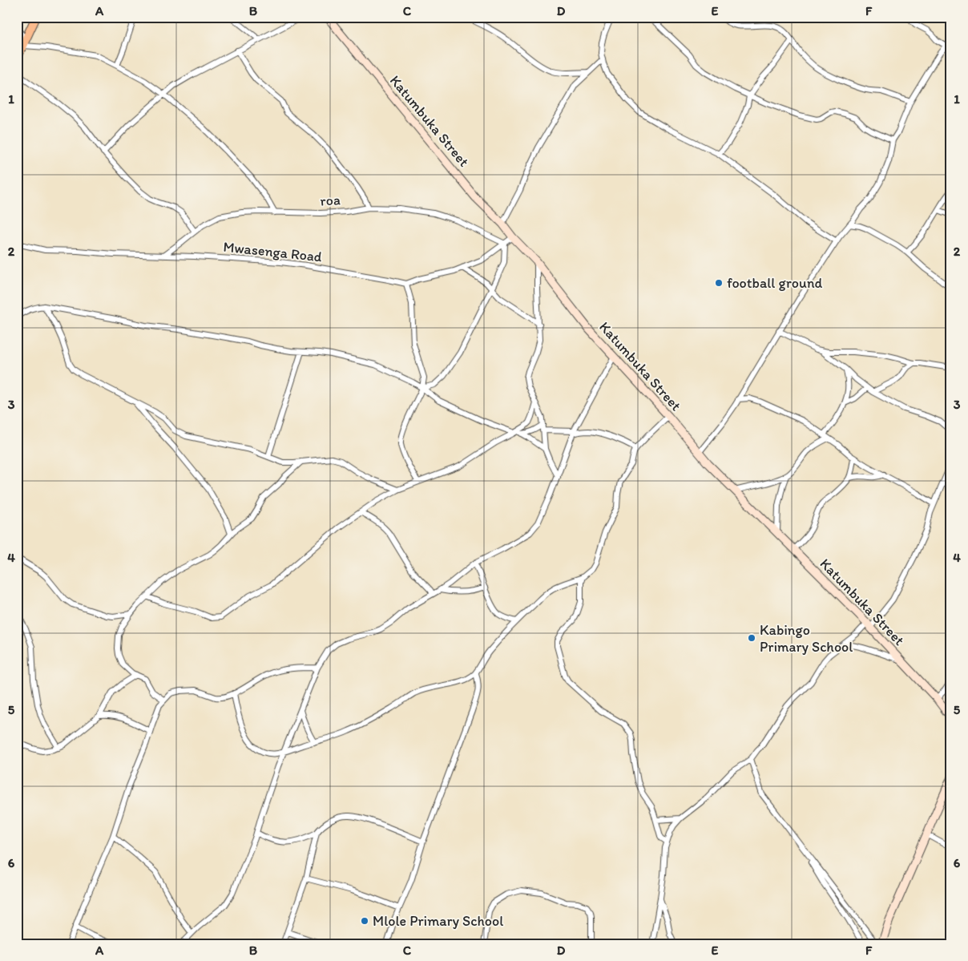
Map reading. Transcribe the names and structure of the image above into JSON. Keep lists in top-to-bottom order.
{
  "streets": {
    "main road": ["Katumbuka Street"],
    "street": ["roa", "Mwasenga Road"]
  },
  "crossings": [
    ["roa", "Mwasenga Road"]
  ],
  "places": ["football ground", "Kabingo Primary School", "Mlole Primary School"],
  "grid": {
    "columns": [
      "A",
      "B",
      "C",
      "D",
      "E",
      "F"
    ],
    "rows": [
      "1",
      "2",
      "3",
      "4",
      "5",
      "6"
    ]
  }
}
